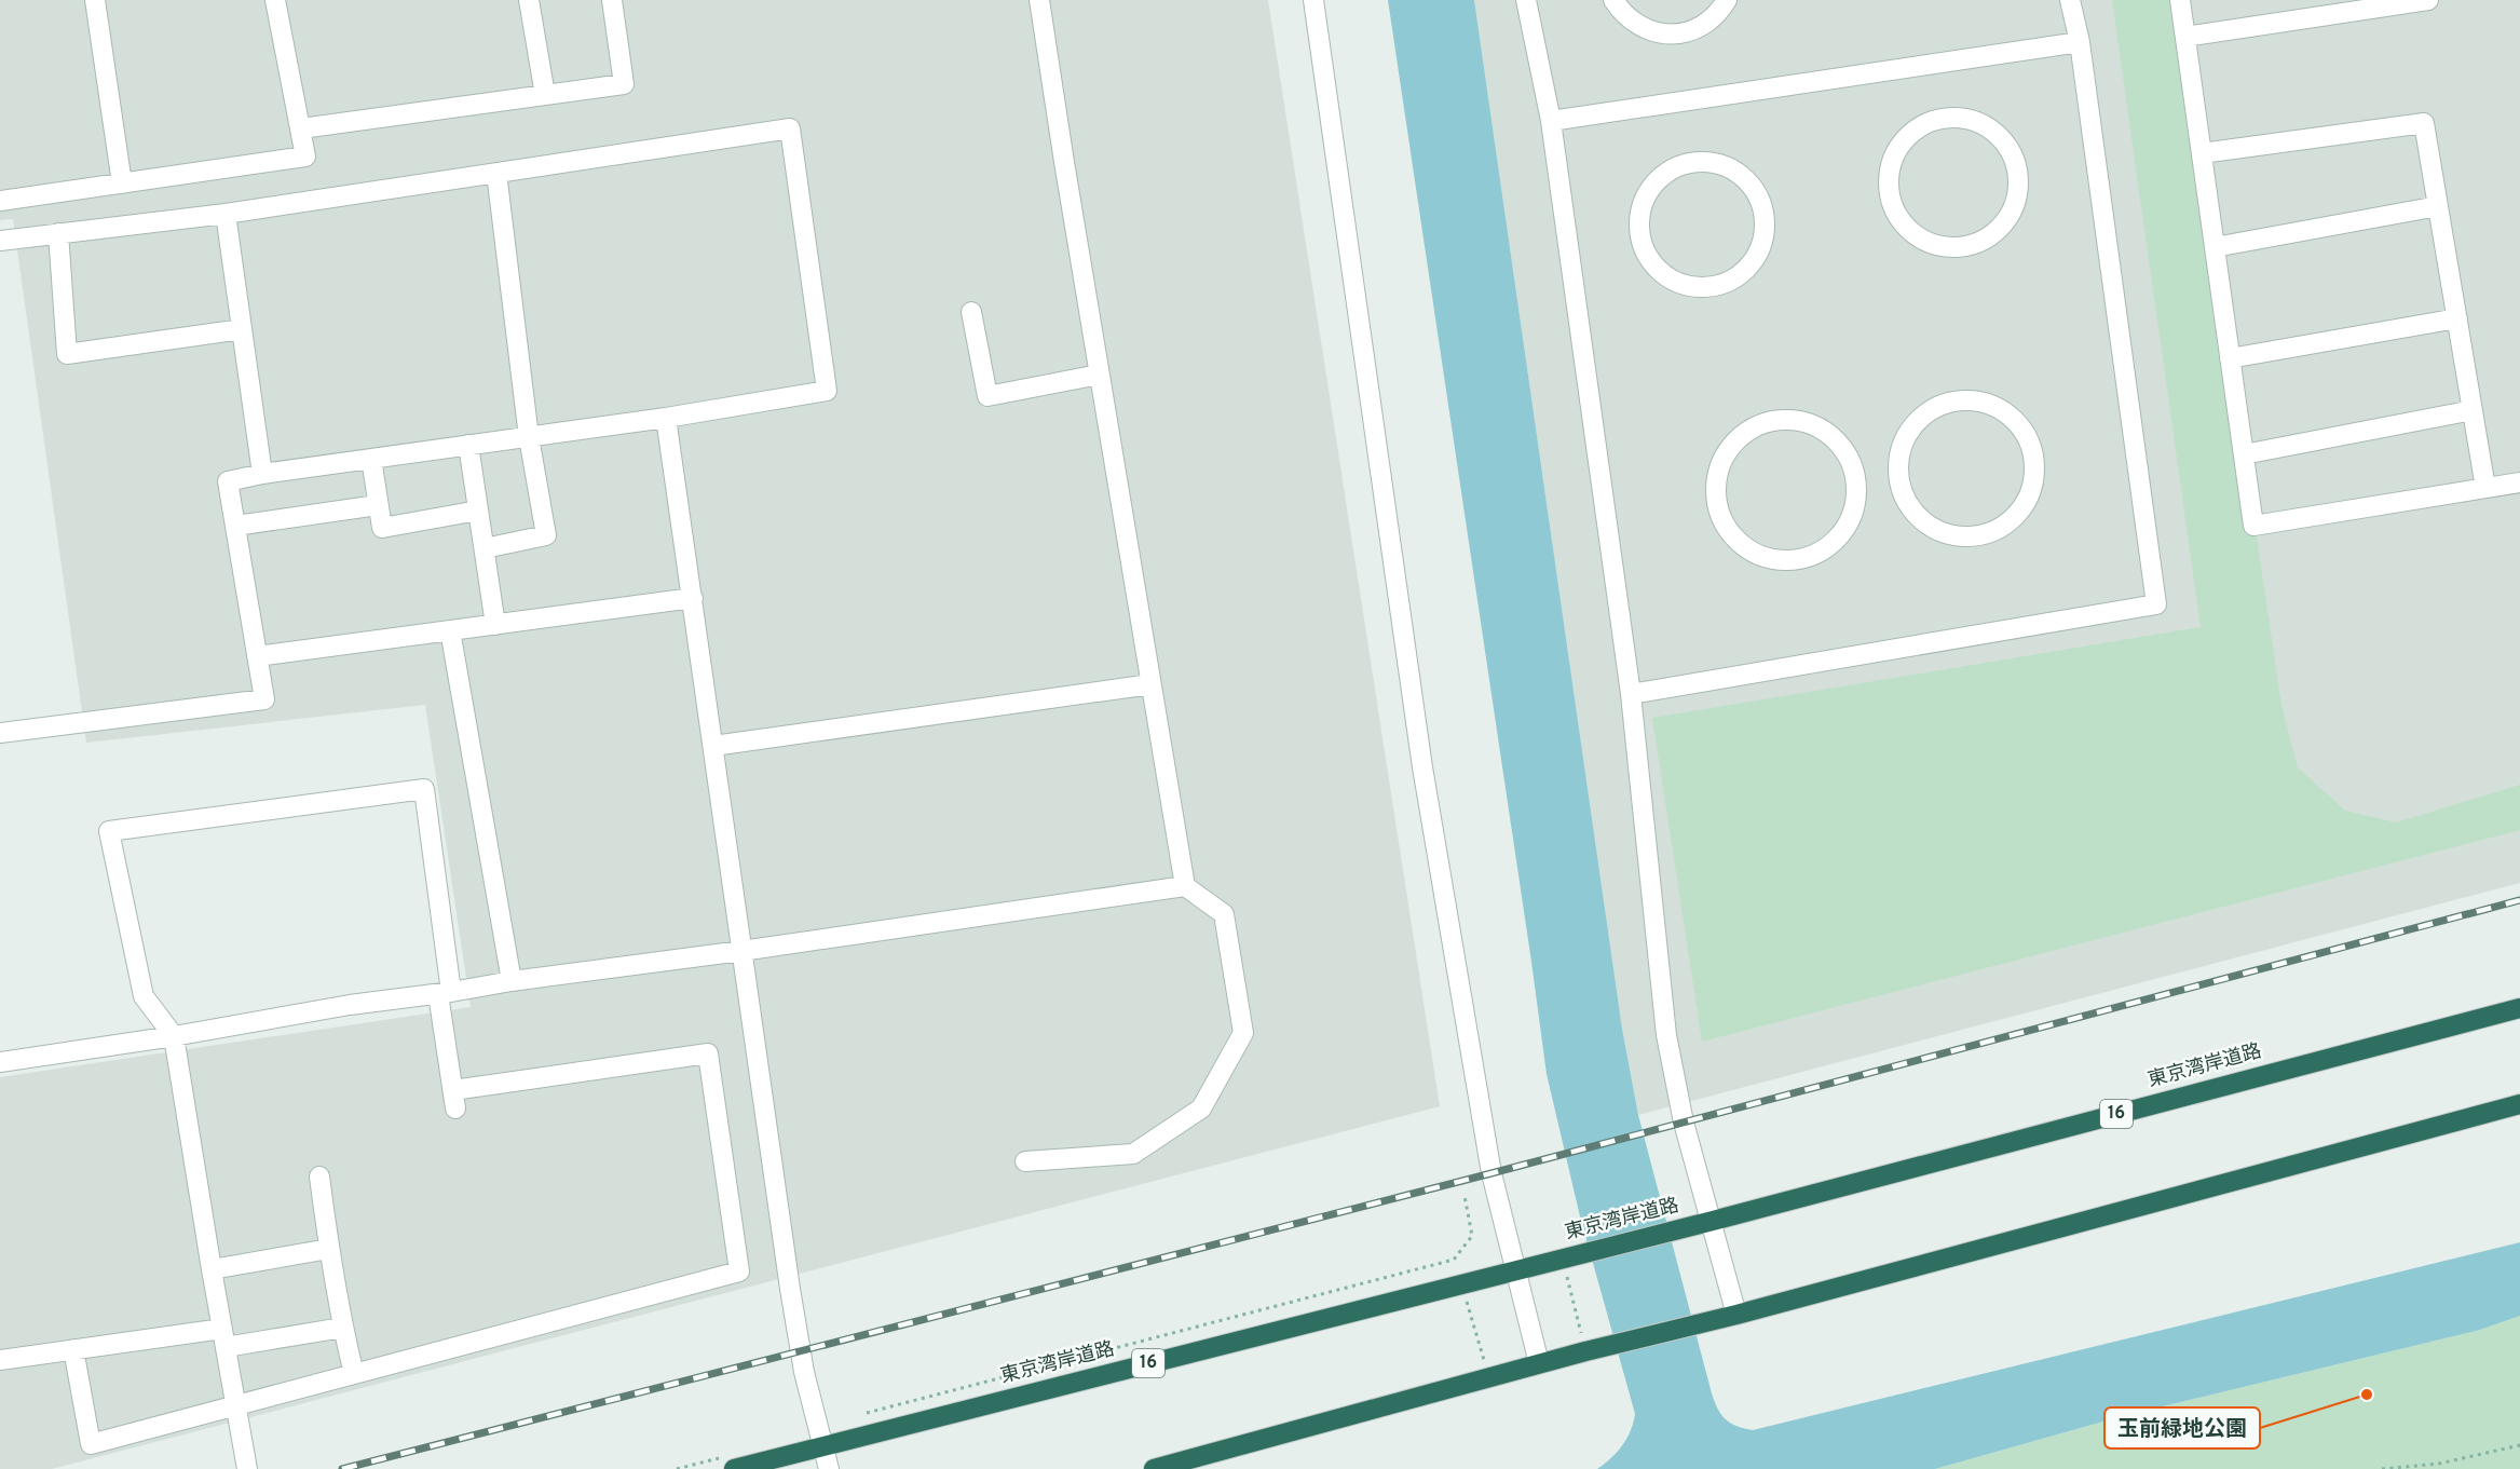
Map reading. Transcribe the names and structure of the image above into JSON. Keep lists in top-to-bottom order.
{
  "streets": {
    "highway": ["東京湾岸道路", "16"]
  },
  "places": ["玉前緑地公園"]
}
